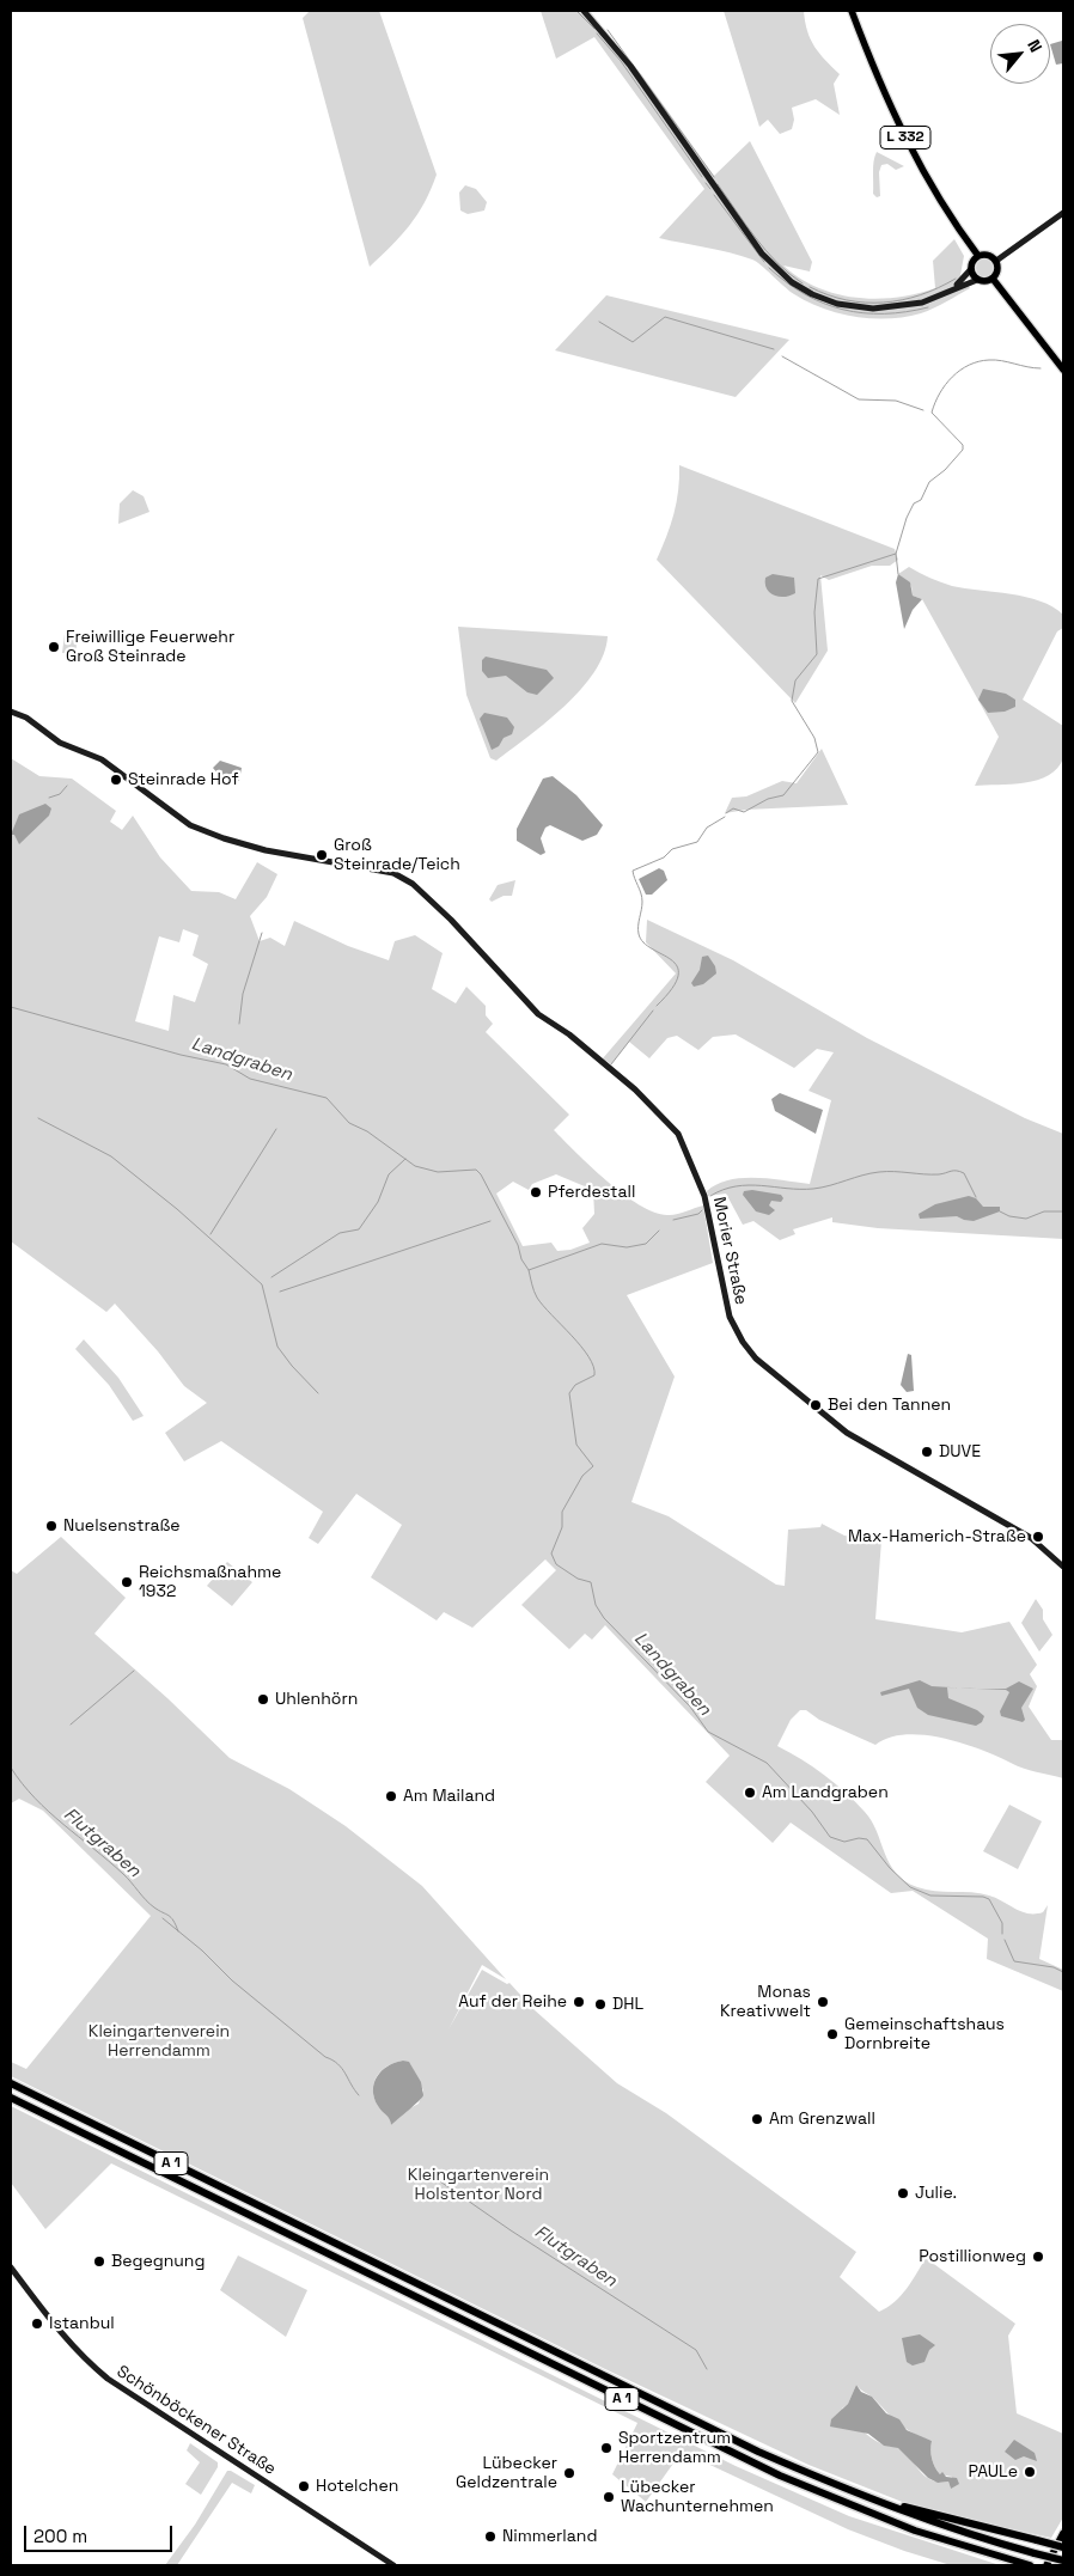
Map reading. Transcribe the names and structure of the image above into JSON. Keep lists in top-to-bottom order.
{
  "streets": {
    "highway": ["A 1"],
    "main road": ["L 332", "Morier Straße", "Schönböckener Straße"]
  },
  "water": ["Landgraben", "Flutgraben"],
  "parks": ["Kleingartenverein Herrendamm", "Kleingartenverein Holstentor Nord"],
  "places": [
    "Freiwillige Feuerwehr Groß Steinrade",
    "Steinrade Hof",
    "Groß Steinrade/Teich",
    "Pferdestall",
    "Bei den Tannen",
    "DUVE",
    "Nuelsenstraße",
    "Max-Hamerich-Straße",
    "Reichsmaßnahme 1932",
    "Uhlenhörn",
    "Am Landgraben",
    "Am Mailand",
    "Auf der Reihe",
    "Monas Kreativwelt",
    "DHL",
    "Gemeinschaftshaus Dornbreite",
    "Am Grenzwall",
    "Julie.",
    "Postillionweg",
    "Begegnung",
    "Istanbul",
    "Sportzentrum Herrendamm",
    "PAULe",
    "Lübecker Geldzentrale",
    "Hotelchen",
    "Lübecker Wachunternehmen",
    "Nimmerland"
  ],
  "scale_bar": "200 m",
  "north": "top right"
}
